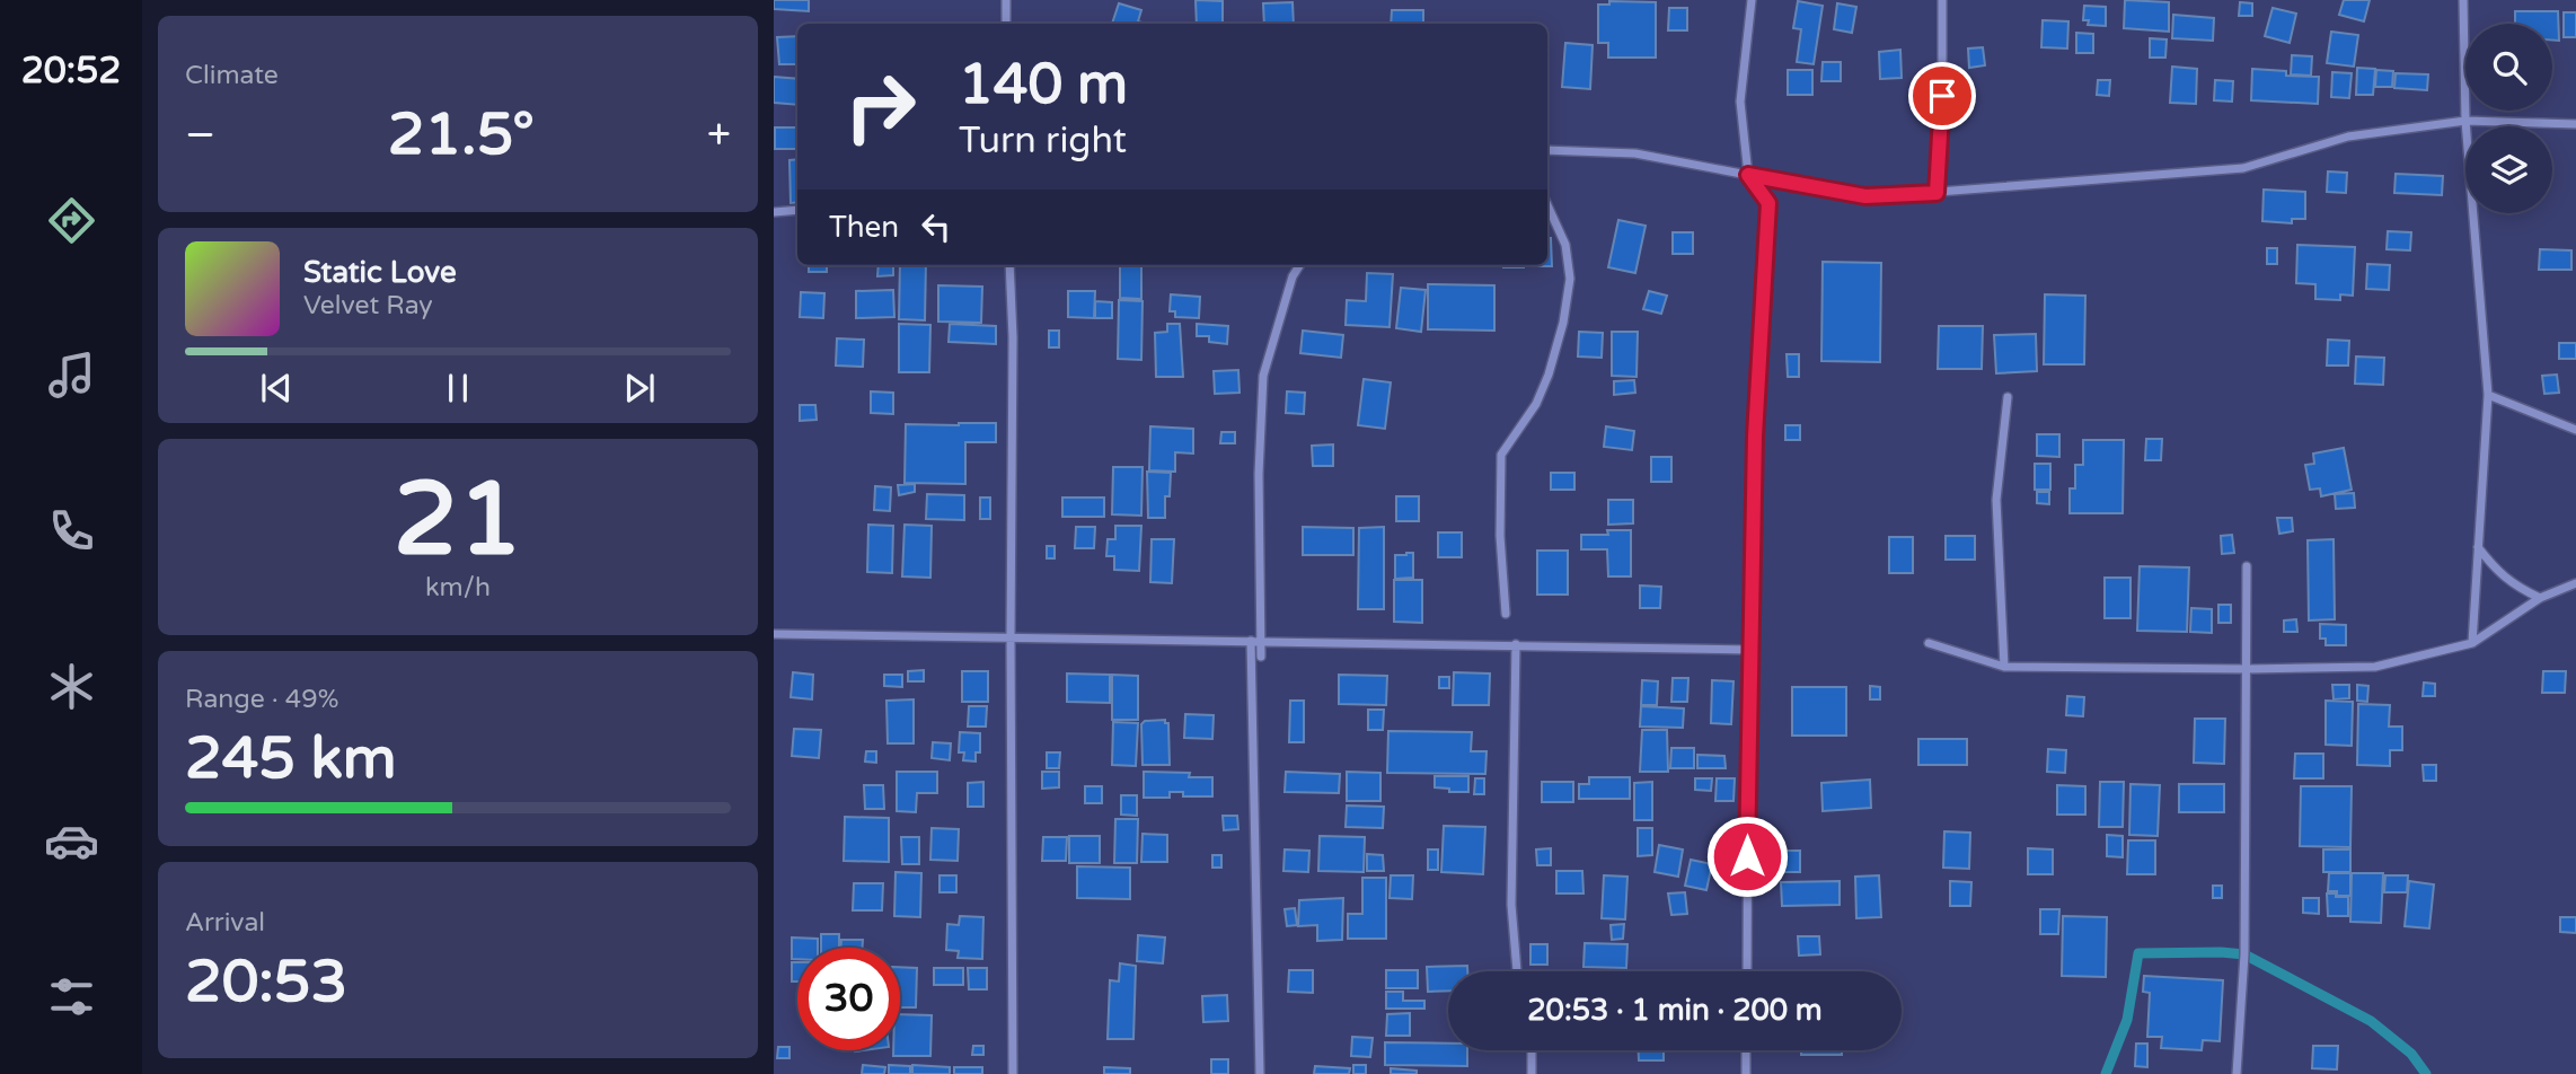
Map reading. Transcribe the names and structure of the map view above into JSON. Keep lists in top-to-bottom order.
{
  "page": {
    "tabs": "20:52",
    "tile": [
      "Climate",
      ["21", "km/h"],
      ["Range · 49%", "245 km"],
      ["Arrival", "20:53"]
    ],
    "turn": ["140 m", "Turn right"],
    "heat": ["−", "21.5°", "+"],
    "then": "Then",
    "song": ["Static Love", "Velvet Ray"],
    "limit": "30",
    "trip": "20:53 · 1 min · 200 m"
  }
}
